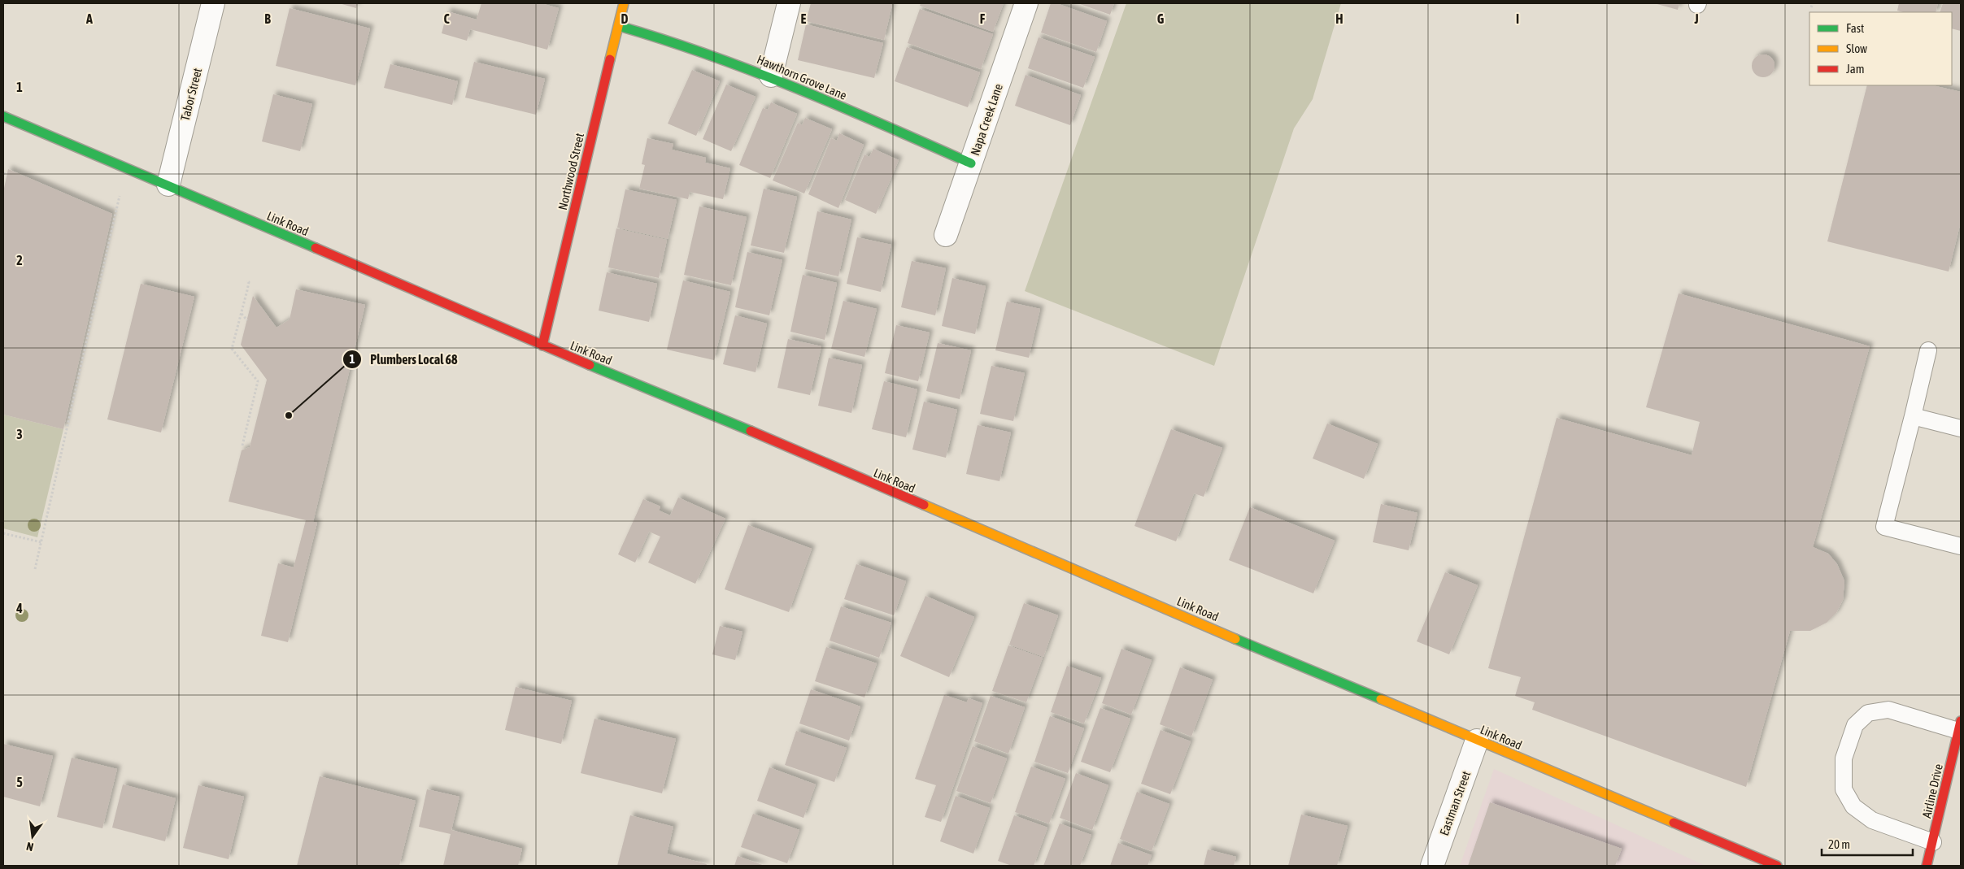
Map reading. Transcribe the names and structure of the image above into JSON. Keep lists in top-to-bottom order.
{
  "streets": {
    "street": [
      "Hawthorn Grove Lane",
      "Tabor Street",
      "Napa Creek Lane",
      "Northwood Street",
      "Link Road",
      "Airline Drive",
      "Eastman Street"
    ]
  },
  "crossings": [
    ["Hawthorn Grove Lane", "Napa Creek Lane"],
    ["Hawthorn Grove Lane", "Northwood Street"],
    ["Tabor Street", "Link Road"],
    ["Northwood Street", "Link Road"],
    ["Link Road", "Eastman Street"]
  ],
  "places": ["Plumbers Local 68"],
  "legend": ["Fast", "Slow", "Jam"],
  "scale_bar": "20 m",
  "north": "bottom",
  "grid": {
    "columns": [
      "A",
      "B",
      "C",
      "D",
      "E",
      "F",
      "G",
      "H",
      "I",
      "J"
    ],
    "rows": [
      "1",
      "2",
      "3",
      "4",
      "5"
    ]
  }
}
